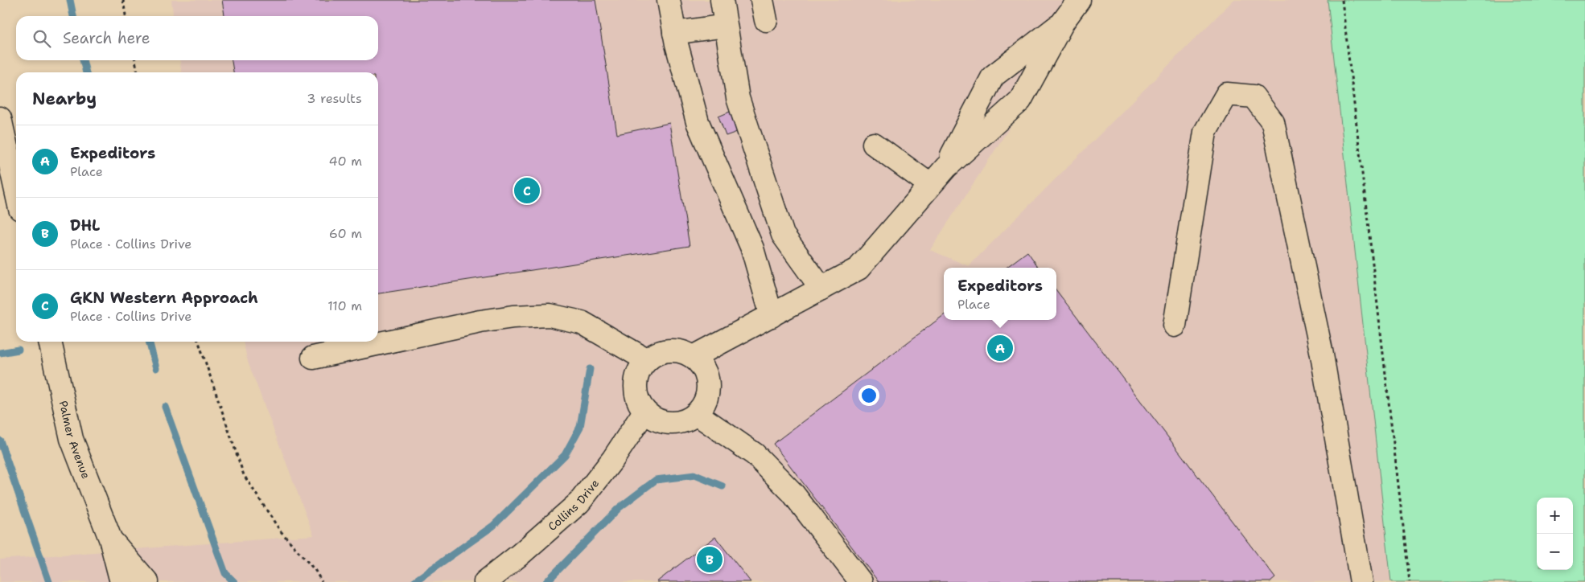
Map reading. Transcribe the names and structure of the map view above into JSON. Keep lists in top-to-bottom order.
{
  "streets": {
    "street": ["Palmer Avenue", "Collins Drive"]
  },
  "page": {
    "search": "Search here",
    "heading": ["Nearby", "3 results"],
    "list": [
      {
        "mark": "A",
        "name": "Expeditors",
        "note": "Place",
        "value": "40 m"
      },
      {
        "mark": "B",
        "name": "DHL",
        "note": "Place · Collins Drive",
        "value": "60 m"
      },
      {
        "mark": "C",
        "name": "GKN Western Approach",
        "note": "Place · Collins Drive",
        "value": "110 m"
      }
    ],
    "pins": ["C", "A", "B"],
    "popup": ["Expeditors", "Place"],
    "map_buttons": ["+", "−"]
  }
}
